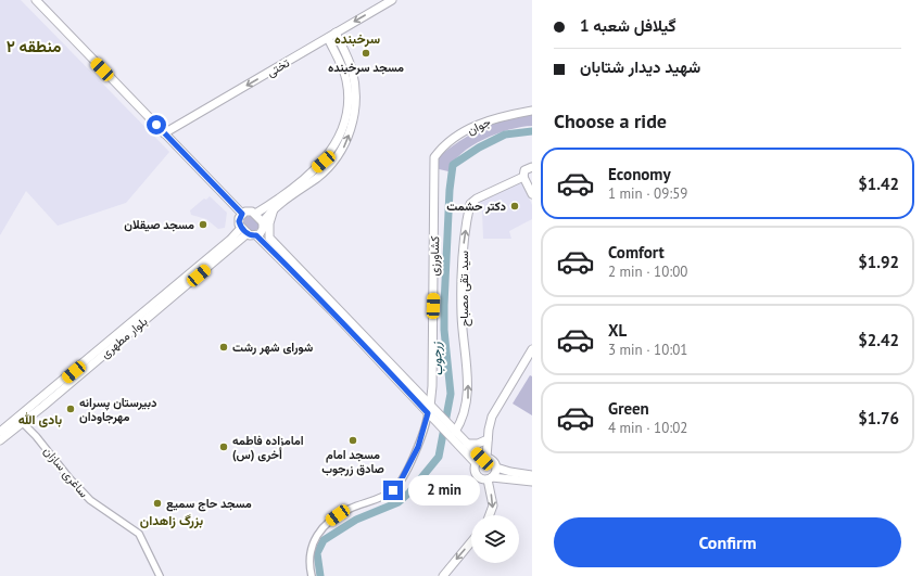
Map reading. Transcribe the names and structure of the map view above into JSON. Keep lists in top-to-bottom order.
{
  "streets": {
    "main road": [
      "تختی",
      "جوان",
      "کشاورزی",
      "سید تقی مصباح",
      "بلوار مطهری"
    ],
    "street": ["ساغری سازان"]
  },
  "crossings": [
    ["جوان", "کشاورزی"],
    ["بلوار مطهری", "ساغری سازان"]
  ],
  "one_way": ["تختی"],
  "districts": [
    "سرخبنده",
    "منطقه ۲",
    "بادی الله",
    "بزرگ زاهدان"
  ],
  "water": ["زرجوب"],
  "places": [
    "مسجد سرخبنده",
    "دکتر حشمت",
    "مسجد صیقلان",
    "شورای شهر رشت",
    "دبیرستان پسرانه مهرجاودان",
    "مسجد امام صادق زرجوب",
    "امامزاده فاطمه اُخری (س)",
    "مسجد حاج سمیع"
  ],
  "page": {
    "banner": ["گیلافل شعبه 1", "شهید دیدار شتابان"],
    "heading": "Choose a ride",
    "list": [
      {
        "name": "Economy",
        "note": "1 min · 09:59",
        "value": "$1.42"
      },
      {
        "name": "Comfort",
        "note": "2 min · 10:00",
        "value": "$1.92"
      },
      {
        "name": "XL",
        "note": "3 min · 10:01",
        "value": "$2.42"
      },
      {
        "name": "Green",
        "note": "4 min · 10:02",
        "value": "$1.76"
      }
    ],
    "bubble": "2 min",
    "buttons": "Confirm"
  }
}
